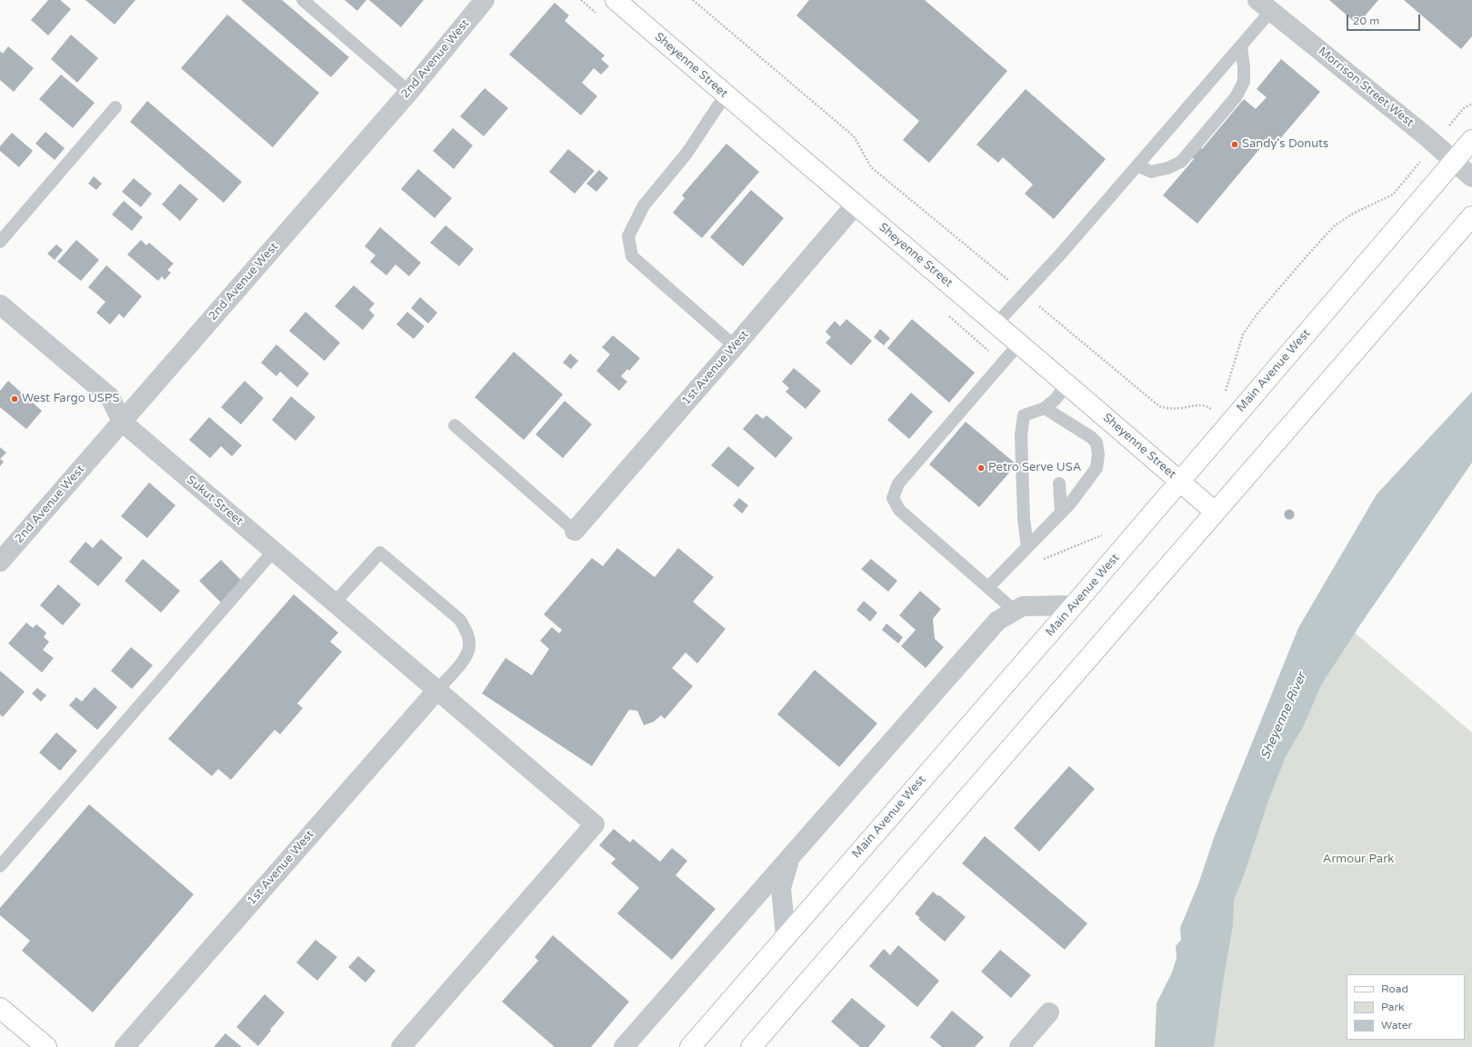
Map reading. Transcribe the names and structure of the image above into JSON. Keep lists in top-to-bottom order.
{
  "streets": {
    "main road": ["Sheyenne Street", "Main Avenue West"],
    "street": [
      "2nd Avenue West",
      "Morrison Street West",
      "1st Avenue West",
      "Sukut Street"
    ]
  },
  "crossings": [
    ["2nd Avenue West", "Sukut Street"],
    ["Sheyenne Street", "1st Avenue West"],
    ["Sheyenne Street", "Main Avenue West"],
    ["Morrison Street West", "Main Avenue West"],
    ["1st Avenue West", "Sukut Street"]
  ],
  "water": ["Sheyenne River"],
  "parks": ["Armour Park"],
  "places": ["Sandy's Donuts", "West Fargo USPS", "Petro Serve USA"],
  "legend": ["Road", "Park", "Water"],
  "scale_bar": "20 m"
}
